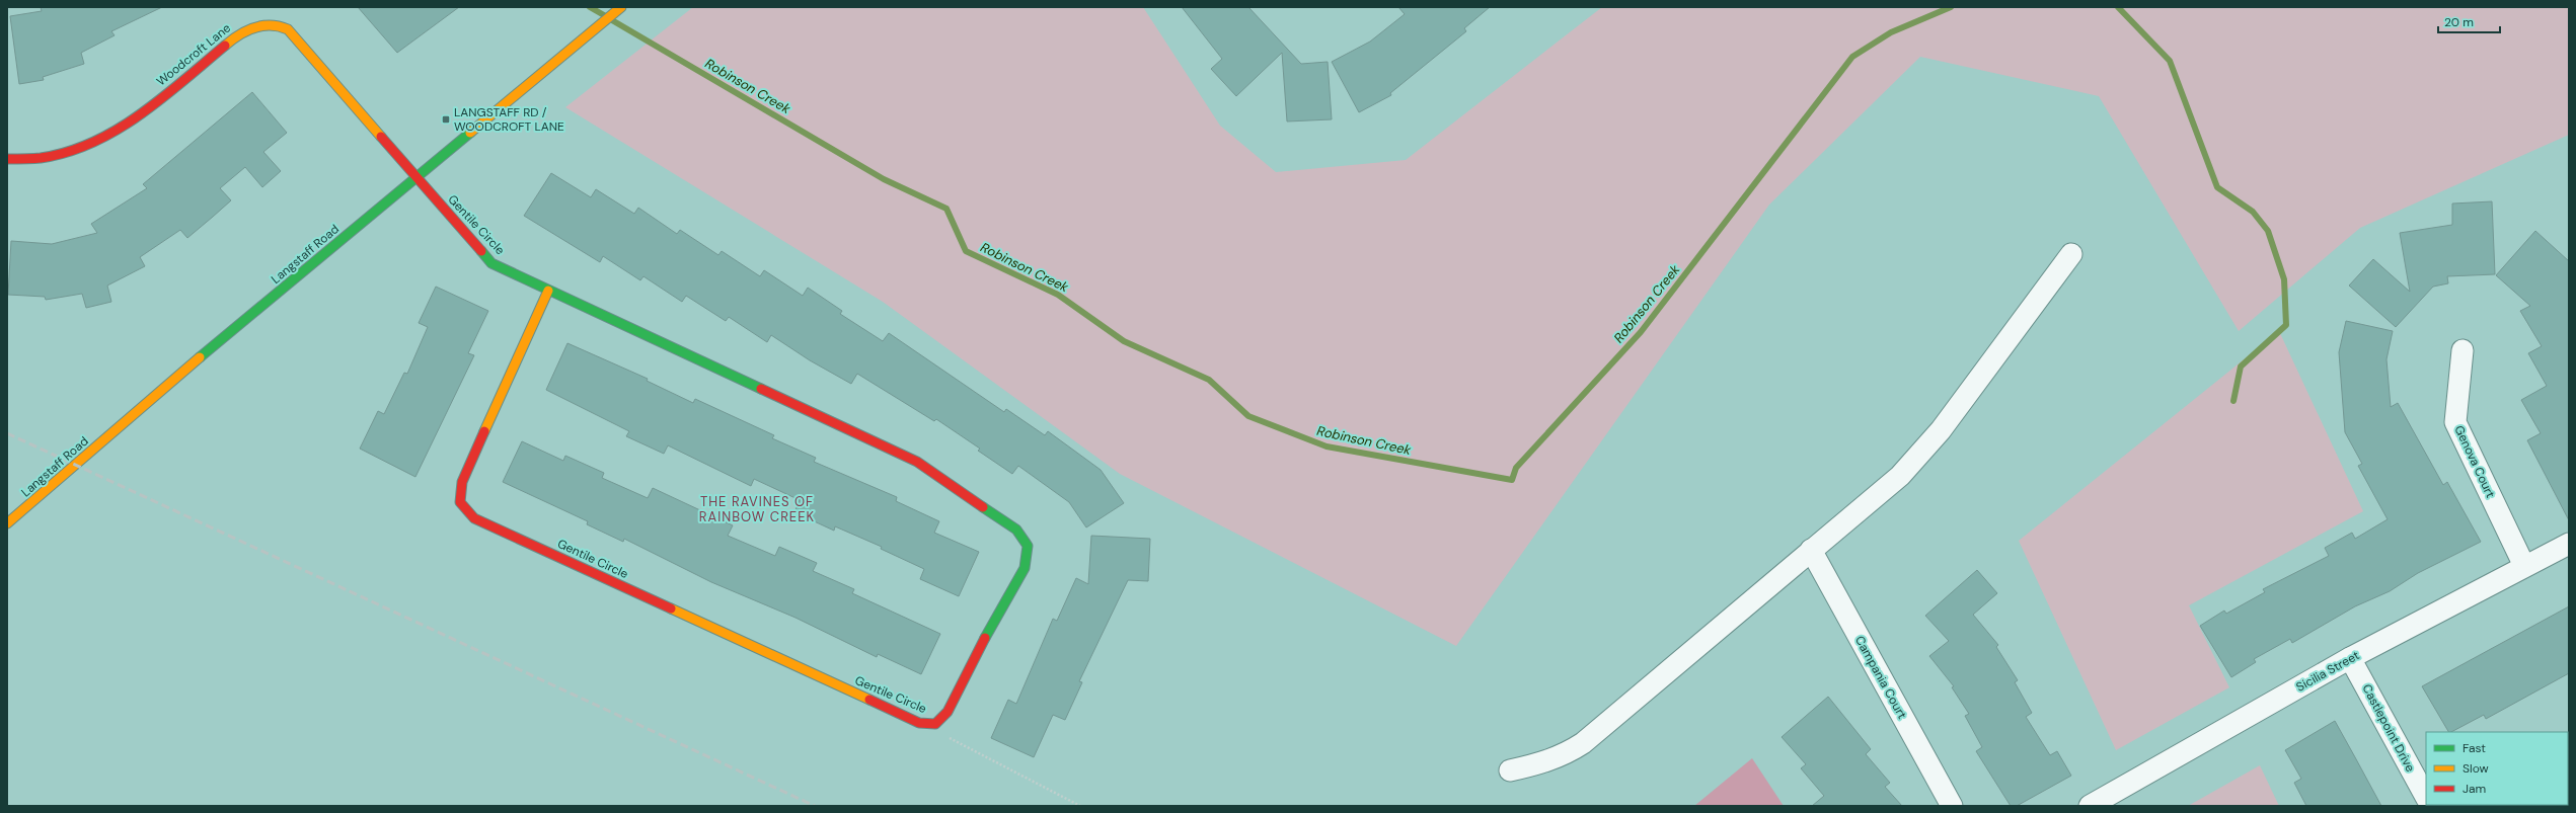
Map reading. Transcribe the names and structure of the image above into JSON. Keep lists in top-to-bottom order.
{
  "streets": {
    "street": [
      "Woodcroft Lane",
      "Gentile Circle",
      "Langstaff Road",
      "Genova Court",
      "Sicilia Street",
      "Campania Court",
      "Castlepoint Drive"
    ]
  },
  "crossings": [
    ["Woodcroft Lane", "Gentile Circle"],
    ["Woodcroft Lane", "Langstaff Road"],
    ["Gentile Circle", "Langstaff Road"],
    ["Genova Court", "Sicilia Street"],
    ["Sicilia Street", "Castlepoint Drive"]
  ],
  "districts": ["THE RAVINES OF RAINBOW CREEK"],
  "water": ["Robinson Creek"],
  "places": {
    "transit": ["LANGSTAFF RD / WOODCROFT LANE"]
  },
  "legend": ["Fast", "Slow", "Jam"],
  "scale_bar": "20 m"
}
